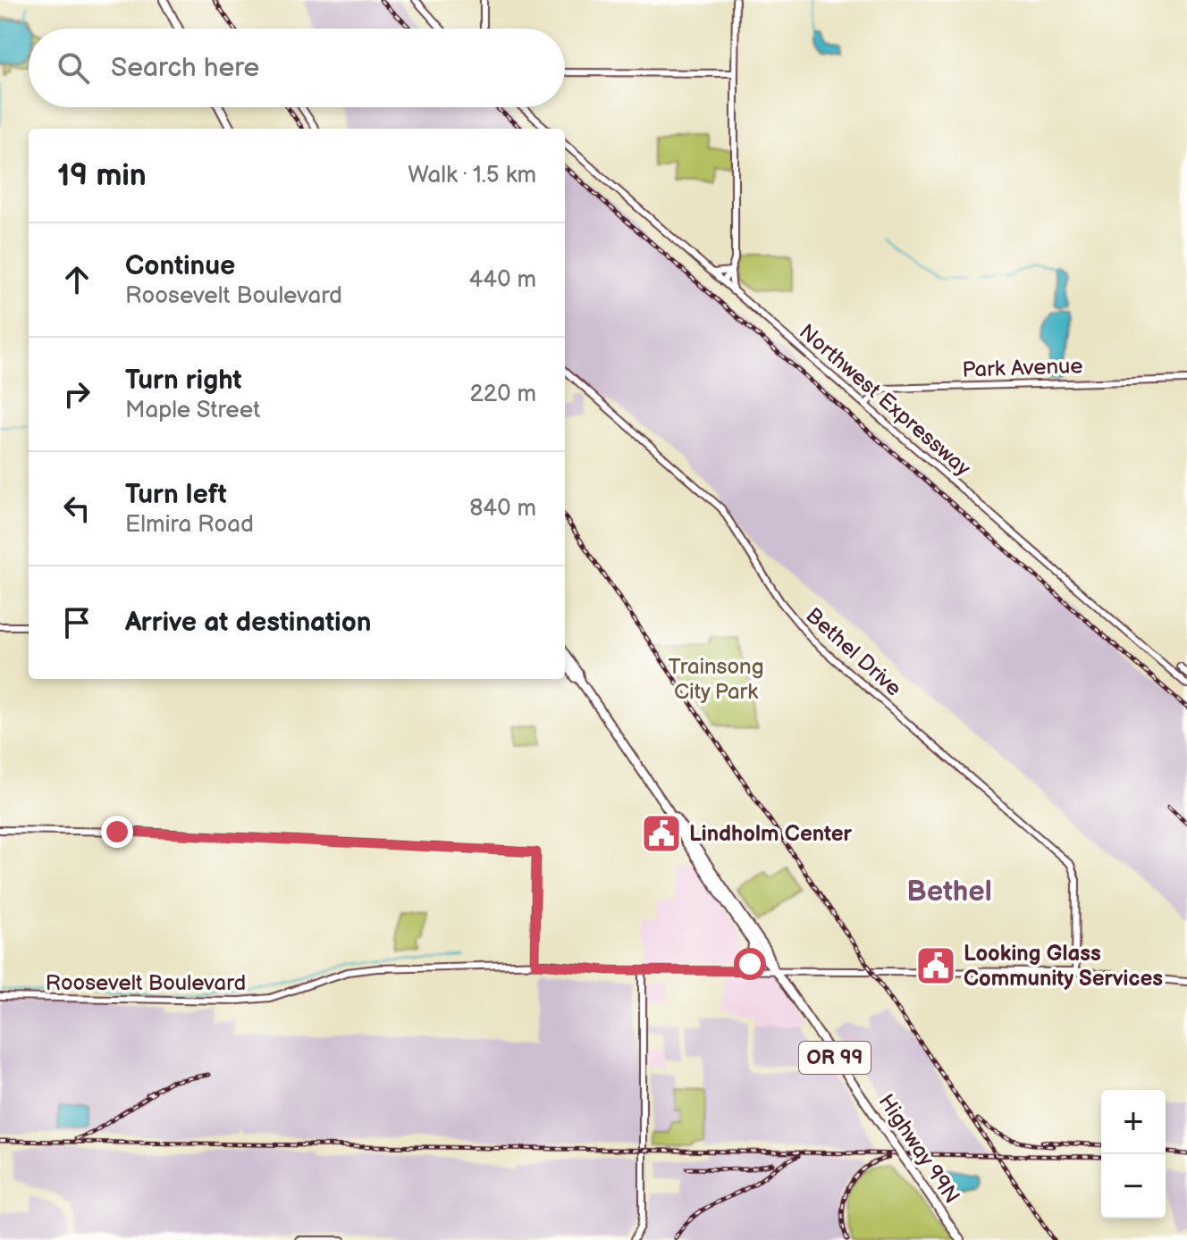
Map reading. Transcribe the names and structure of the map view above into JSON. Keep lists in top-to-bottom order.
{
  "streets": {
    "main road": ["OR 99", "Highway 99N"],
    "street": [
      "Park Avenue",
      "Northwest Expressway",
      "Bethel Drive",
      "Roosevelt Boulevard"
    ]
  },
  "crossings": [
    ["Park Avenue", "Northwest Expressway"],
    ["Bethel Drive", "Roosevelt Boulevard"],
    ["Roosevelt Boulevard", "Highway 99N"]
  ],
  "districts": ["Bethel"],
  "parks": ["Trainsong City Park"],
  "places": {
    "public building": ["Lindholm Center", "Looking Glass Community Services"]
  },
  "page": {
    "search": "Search here",
    "heading": ["19 min", "Walk · 1.5 km"],
    "list": [
      ["Continue", "Roosevelt Boulevard", "440 m"],
      ["Turn right", "Maple Street", "220 m"],
      ["Turn left", "Elmira Road", "840 m"],
      "Arrive at destination"
    ],
    "map_buttons": ["+", "−"]
  }
}
